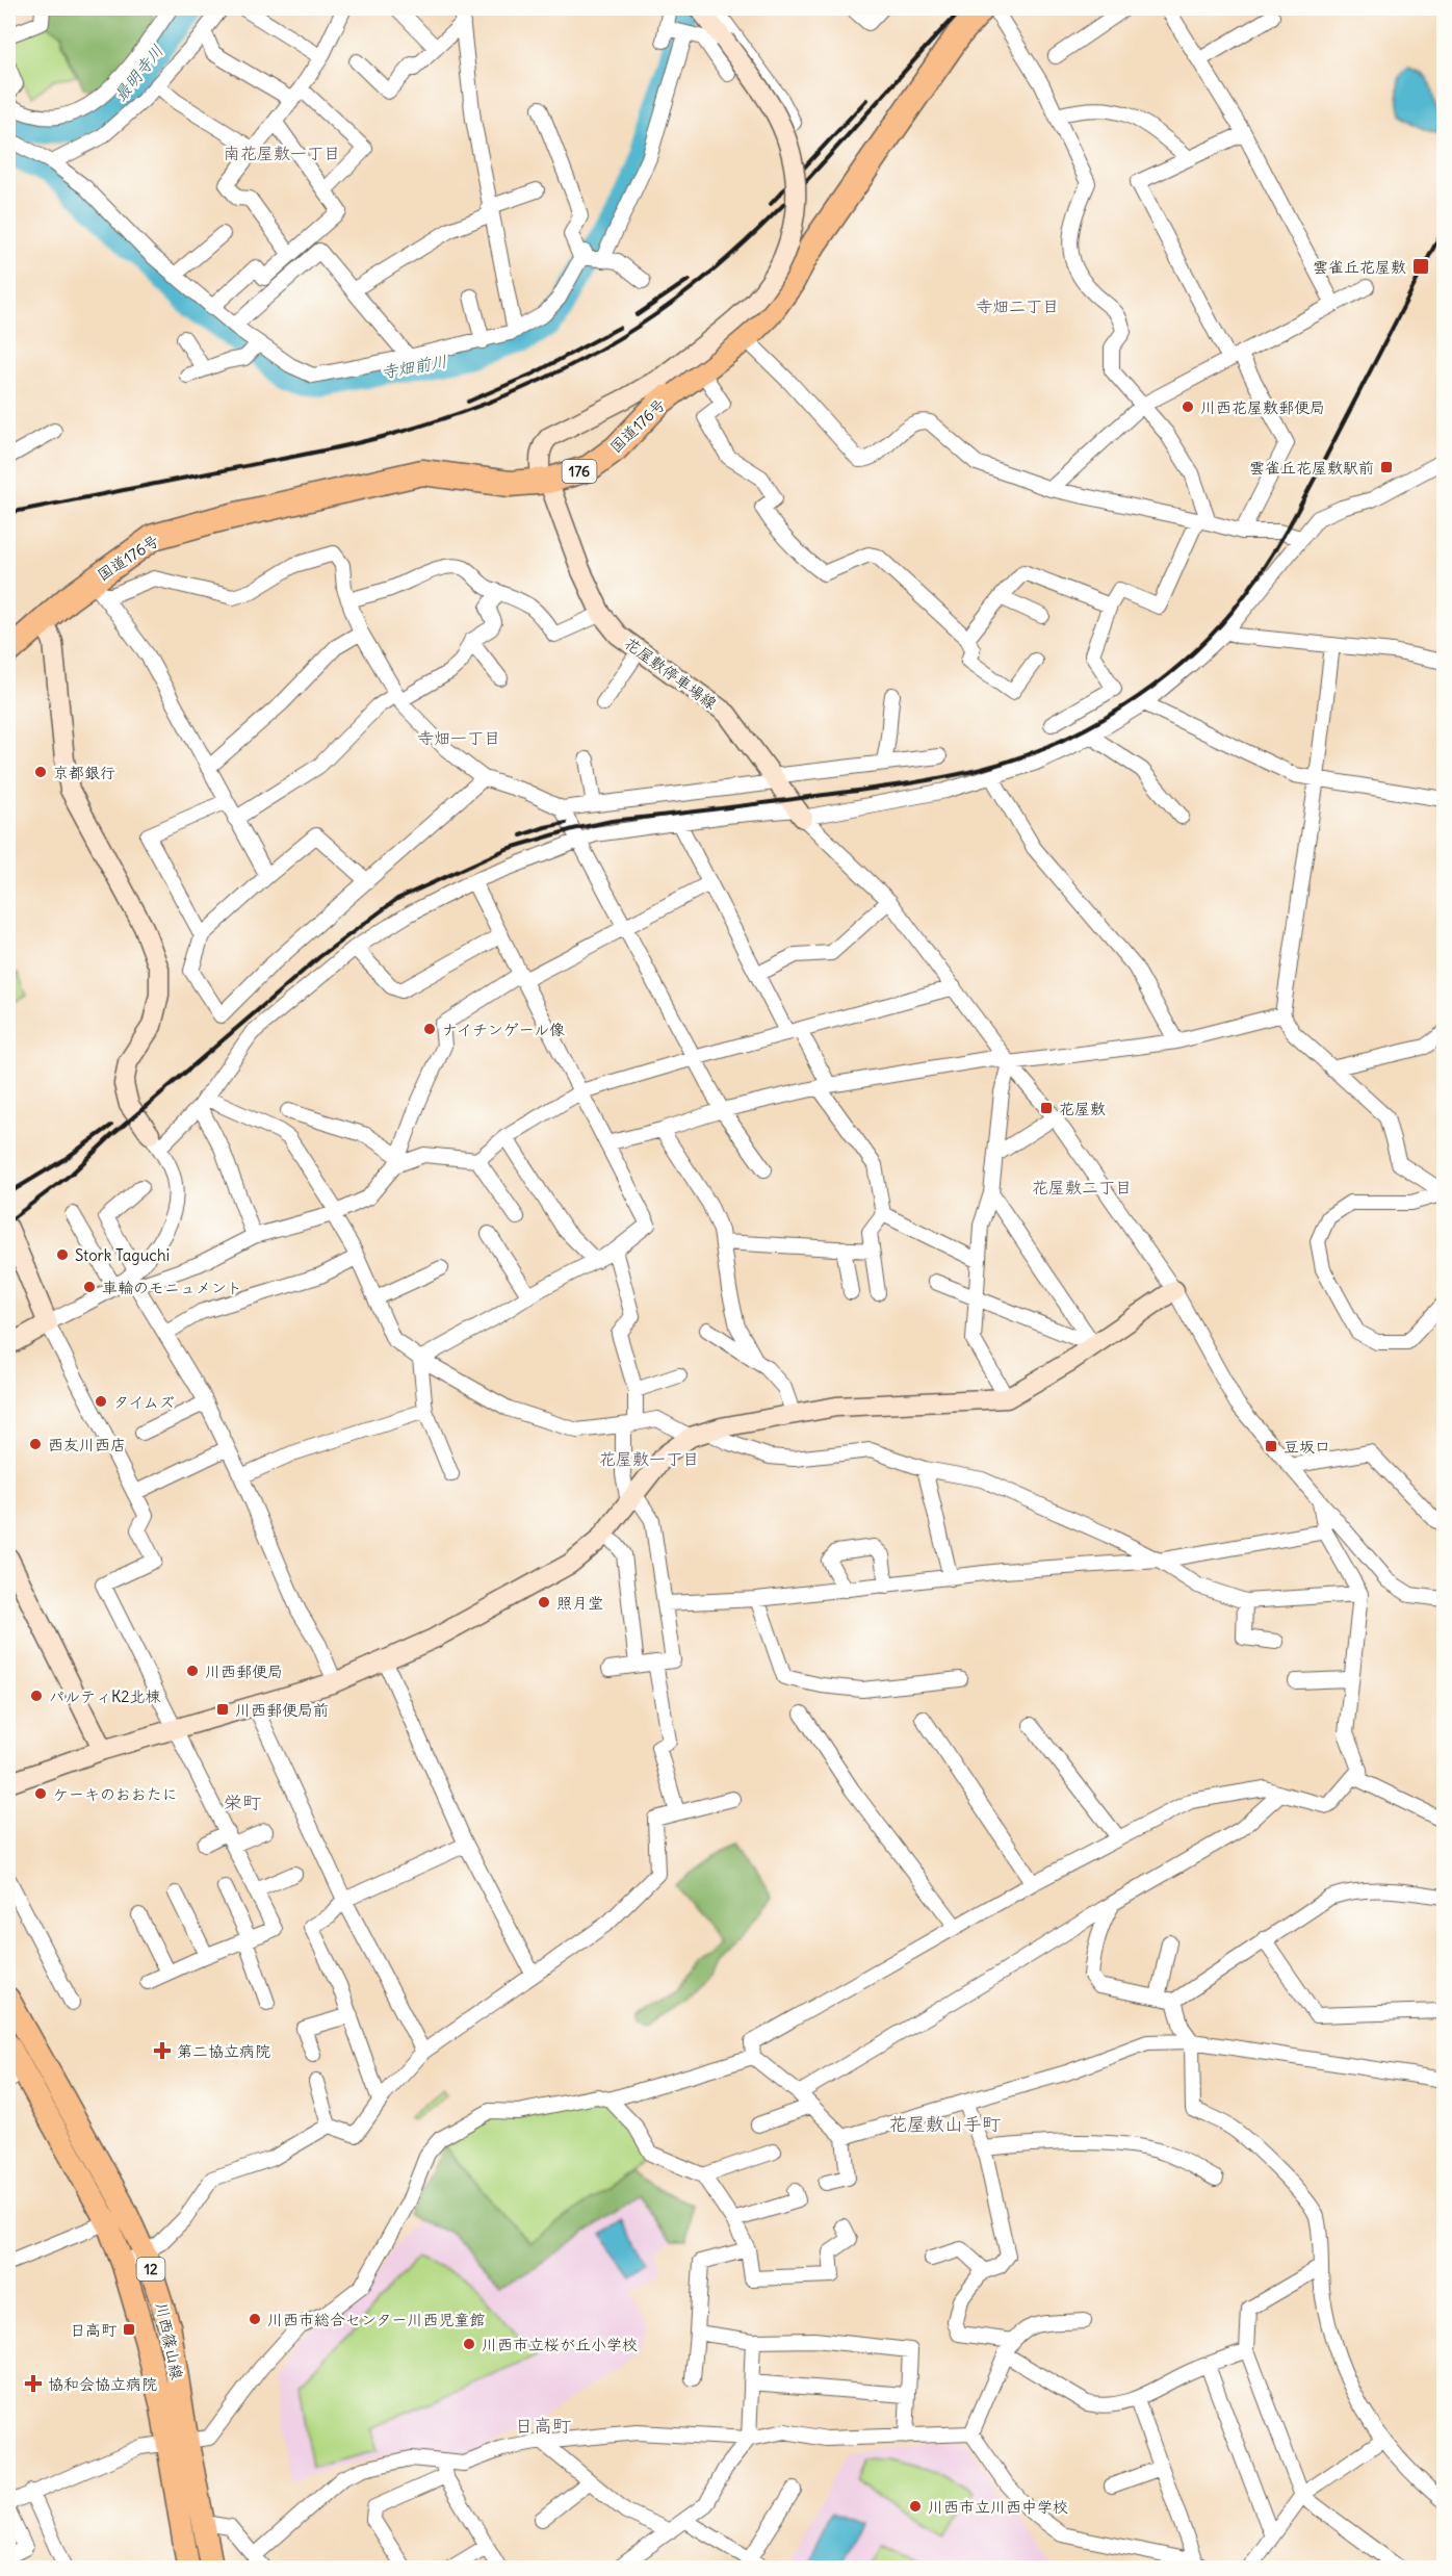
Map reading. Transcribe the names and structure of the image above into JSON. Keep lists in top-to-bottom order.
{
  "streets": {
    "highway": ["国道176号", "176"],
    "main road": ["12", "川西篠山線"],
    "street": ["花屋敷停車場線"]
  },
  "crossings": [
    ["国道176号", "花屋敷停車場線"]
  ],
  "districts": [
    "南花屋敷一丁目",
    "寺畑二丁目",
    "寺畑一丁目",
    "花屋敷二丁目",
    "花屋敷一丁目",
    "栄町",
    "花屋敷山手町",
    "日高町"
  ],
  "water": ["最明寺川", "寺畑前川"],
  "places": {
    "transit": [
      "雲雀丘花屋敷",
      "雲雀丘花屋敷駅前",
      "花屋敷",
      "豆坂口",
      "川西郵便局前",
      "日高町"
    ],
    "other": [
      "川西花屋敷郵便局",
      "京都銀行",
      "ナイチンゲール像",
      "Stork Taguchi",
      "車輪のモニュメント",
      "タイムズ",
      "西友川西店",
      "照月堂",
      "川西郵便局",
      "パルティK2北棟",
      "ケーキのおおたに",
      "川西市総合センター川西児童館",
      "川西市立桜が丘小学校",
      "川西市立川西中学校"
    ],
    "health": ["第二協立病院", "協和会協立病院"]
  }
}
